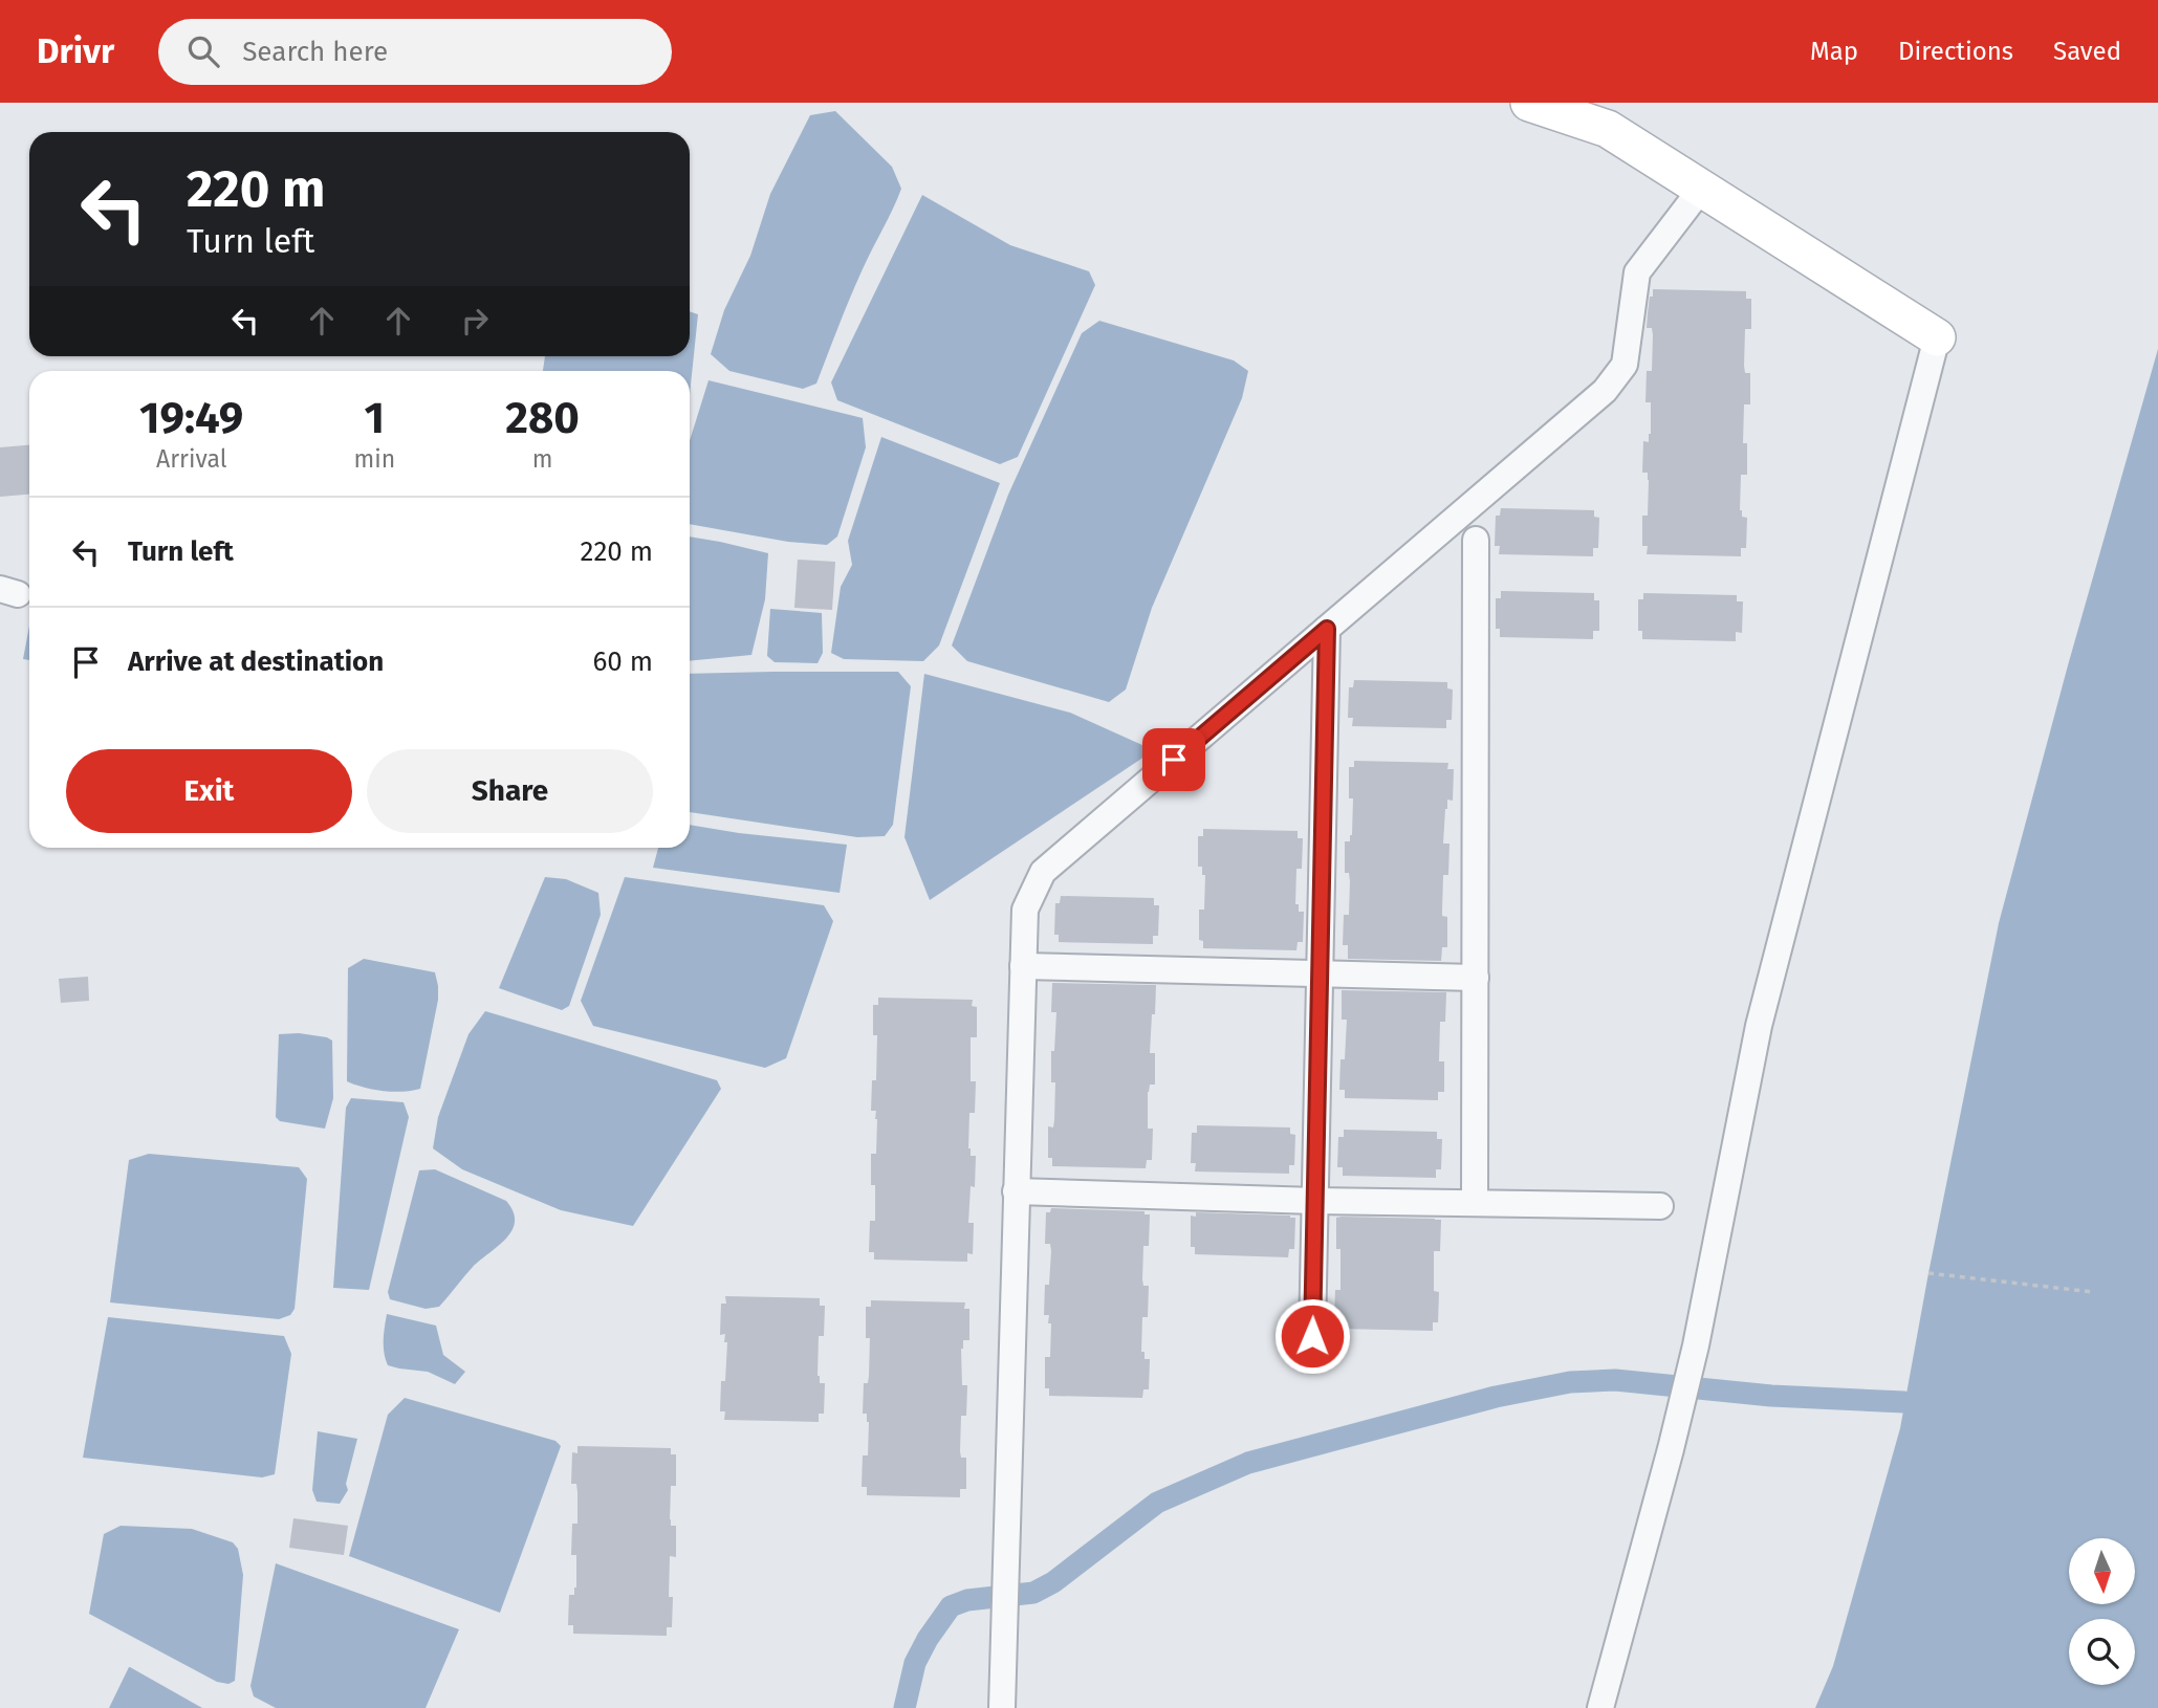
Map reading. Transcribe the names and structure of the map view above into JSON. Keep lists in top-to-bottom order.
{
  "north": "bottom",
  "page": {
    "header": "Drivr",
    "search": "Search here",
    "nav": ["Map", "Directions", "Saved"],
    "turn": ["220 m", "Turn left"],
    "eta": [
      "19:49",
      "Arrival",
      "1",
      "min",
      "280",
      "m"
    ],
    "list": [
      {
        "name": "Turn left",
        "value": "220 m"
      },
      {
        "name": "Arrive at destination",
        "value": "60 m"
      }
    ],
    "buttons": ["Exit", "Share"]
  }
}
